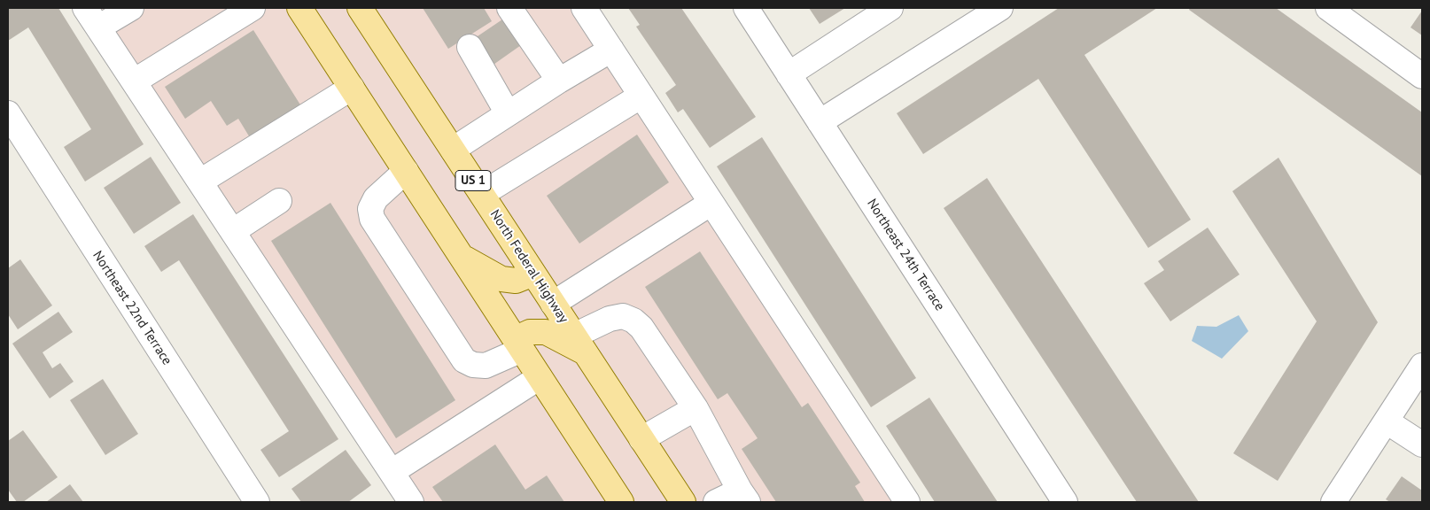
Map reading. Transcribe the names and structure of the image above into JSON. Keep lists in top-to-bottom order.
{
  "streets": {
    "main road": ["US 1", "North Federal Highway"],
    "street": ["Northeast 24th Terrace", "Northeast 22nd Terrace"]
  }
}
